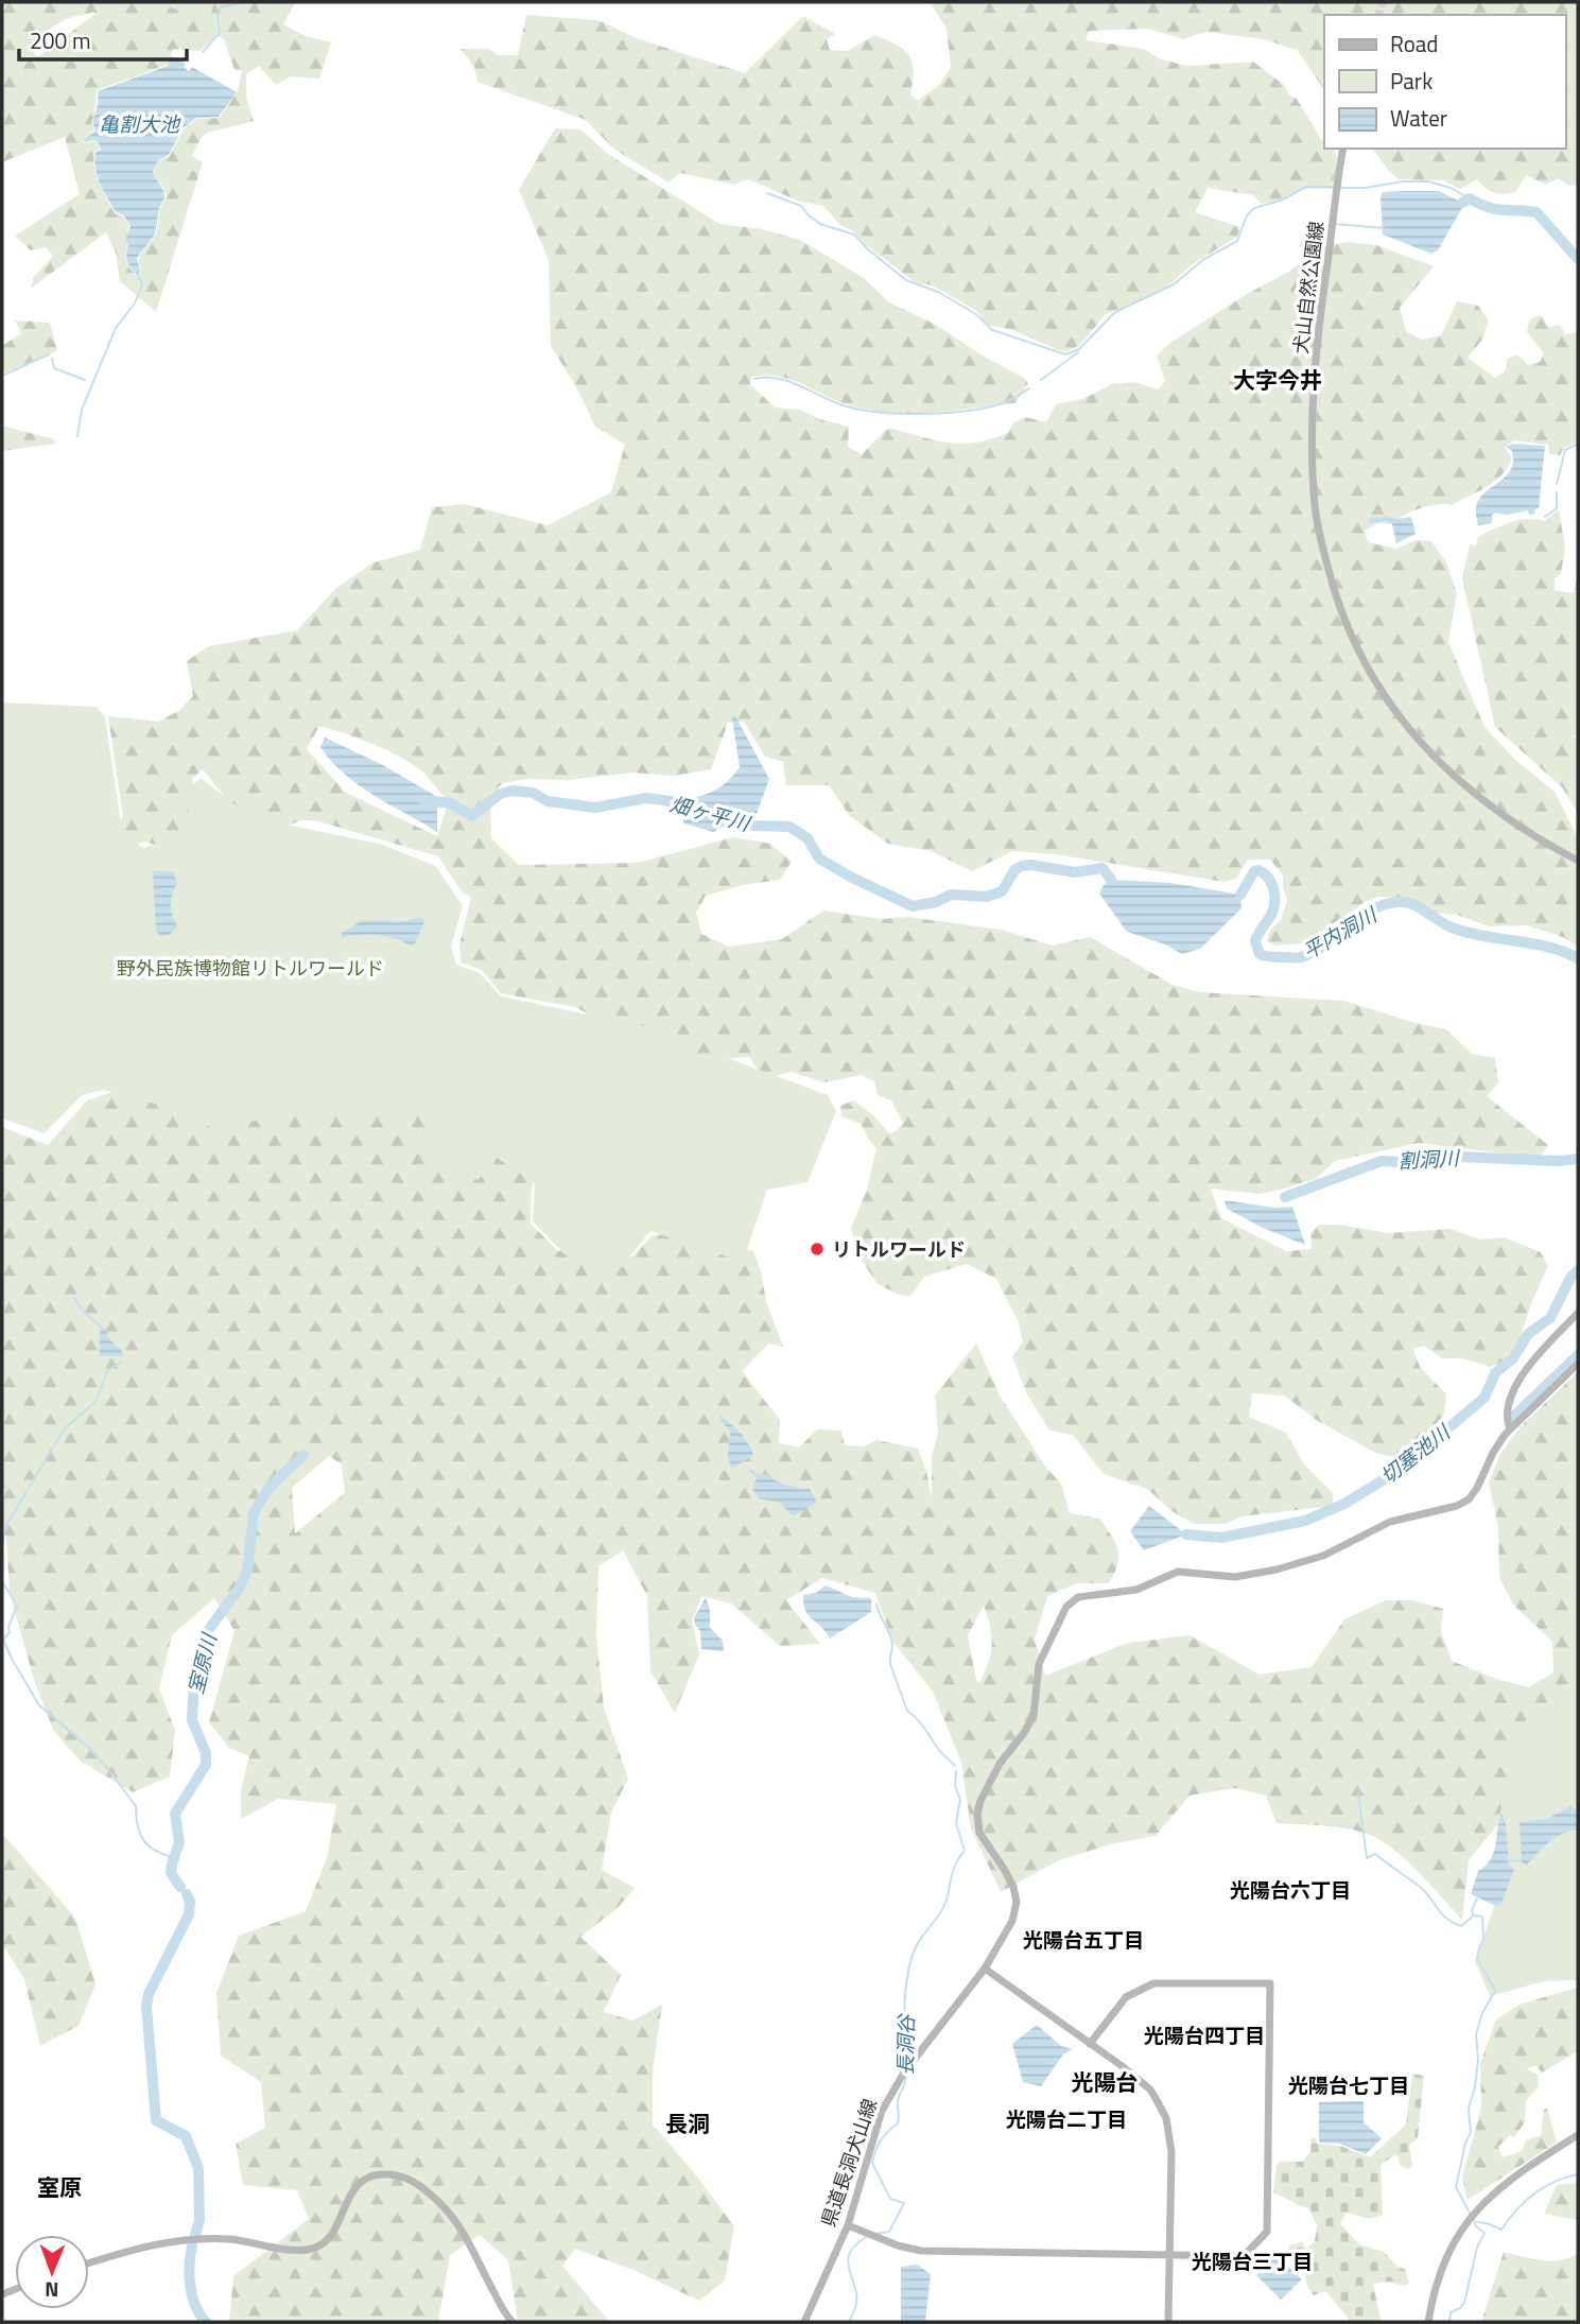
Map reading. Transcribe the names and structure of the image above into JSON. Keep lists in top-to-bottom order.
{
  "streets": {
    "main road": ["犬山自然公園線", "県道長洞犬山線"]
  },
  "districts": [
    "大字今井",
    "光陽台六丁目",
    "光陽台五丁目",
    "光陽台四丁目",
    "光陽台",
    "光陽台七丁目",
    "光陽台二丁目",
    "長洞",
    "室原",
    "光陽台三丁目"
  ],
  "water": [
    "亀割大池",
    "畑ヶ平川",
    "平内洞川",
    "割洞川",
    "切塞池川",
    "室原川",
    "長洞谷"
  ],
  "parks": ["野外民族博物館リトルワールド"],
  "places": ["リトルワールド"],
  "legend": ["Road", "Park", "Water"],
  "scale_bar": "200 m",
  "north": "bottom"
}
